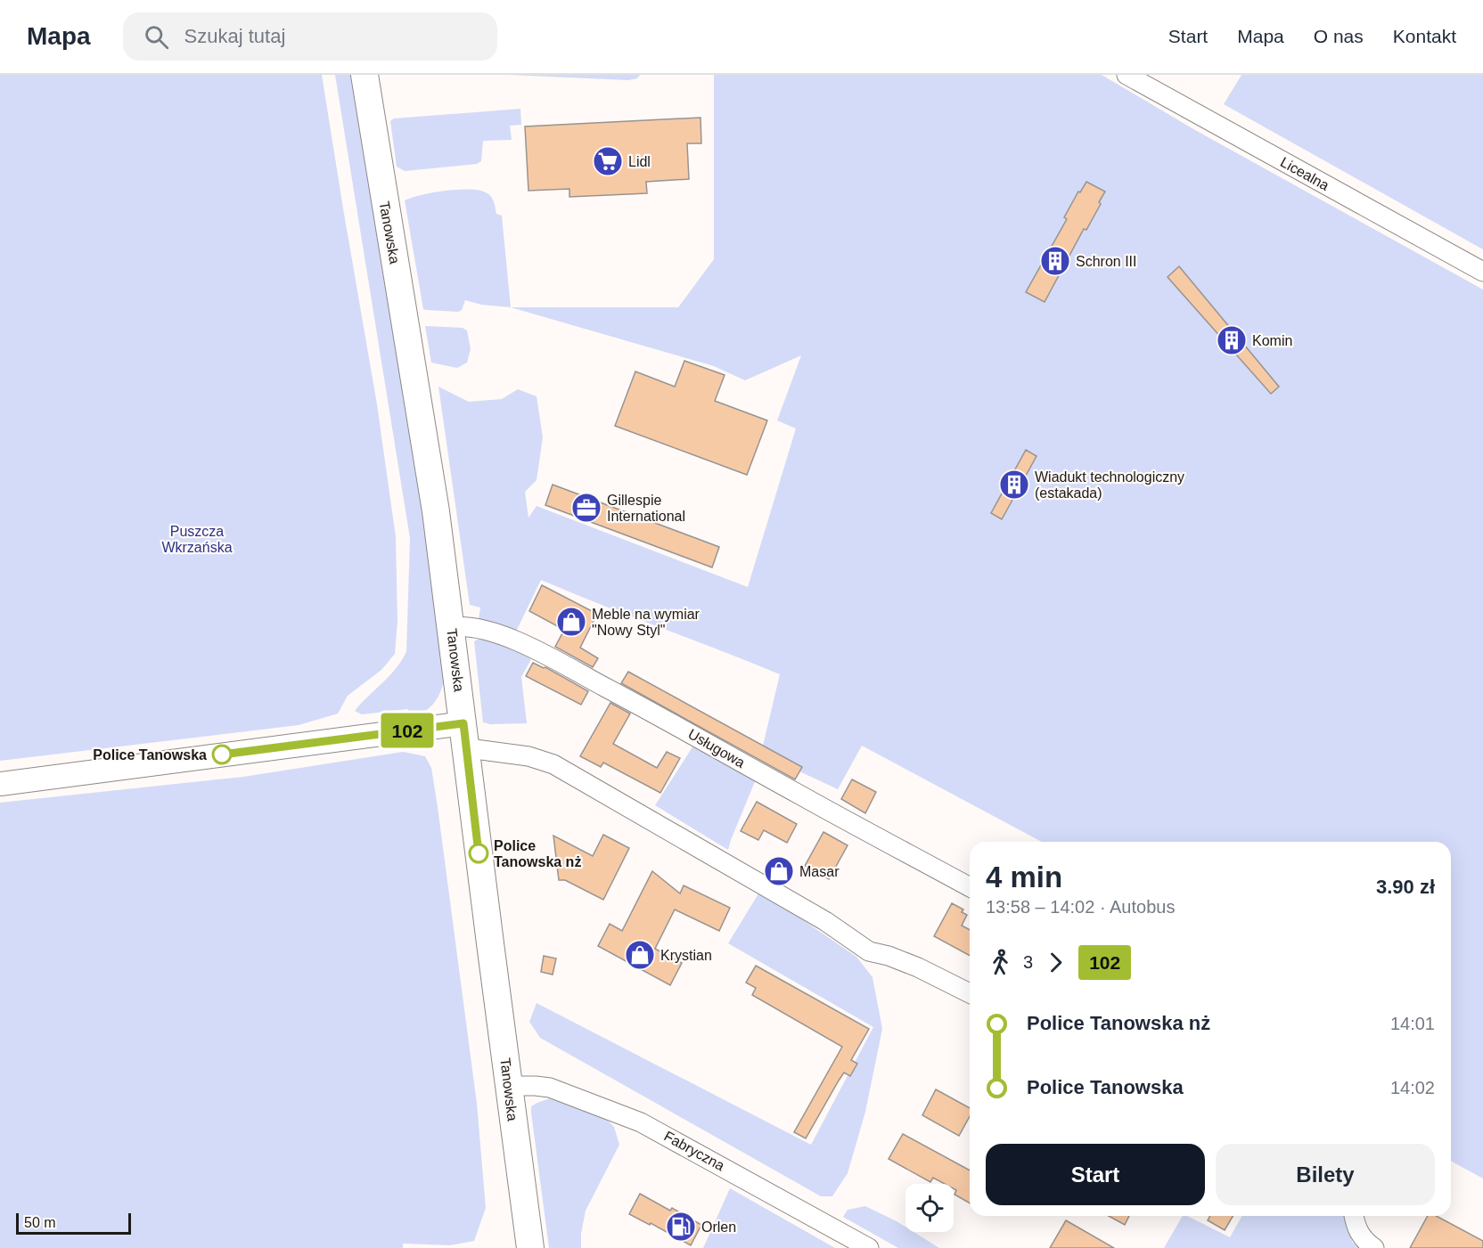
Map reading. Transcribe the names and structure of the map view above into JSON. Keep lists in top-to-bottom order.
{
  "streets": {
    "main road": ["Tanowska"],
    "street": ["Licealna", "Usługowa", "Fabryczna"]
  },
  "crossings": [
    ["Tanowska", "Usługowa"],
    ["Tanowska", "Fabryczna"]
  ],
  "parks": ["Puszcza Wkrzańska"],
  "places": {
    "supermarket": ["Lidl"],
    "building": ["Schron III", "Komin", "Wiadukt technologiczny (estakada)"],
    "office": ["Gillespie International"],
    "shop": ["Meble na wymiar \"Nowy Styl\"", "Masar", "Krystian"],
    "other": ["Police Tanowska", "Police Tanowska nż"],
    "fuel station": ["Orlen"]
  },
  "lines": ["bus line 102"],
  "scale_bar": "50 m",
  "page": {
    "header": "Mapa",
    "search": "Szukaj tutaj",
    "nav": [
      "Start",
      "Mapa",
      "O nas",
      "Kontakt"
    ],
    "on_map": "102",
    "heading": ["4 min", "13:58 – 14:02 · Autobus", "3.90 zł"],
    "legs": ["3", "102"],
    "list": [
      {
        "name": "Police Tanowska nż",
        "value": "14:01"
      },
      {
        "name": "Police Tanowska",
        "value": "14:02"
      }
    ],
    "buttons": ["Start", "Bilety"],
    "scale": "50 m"
  }
}
